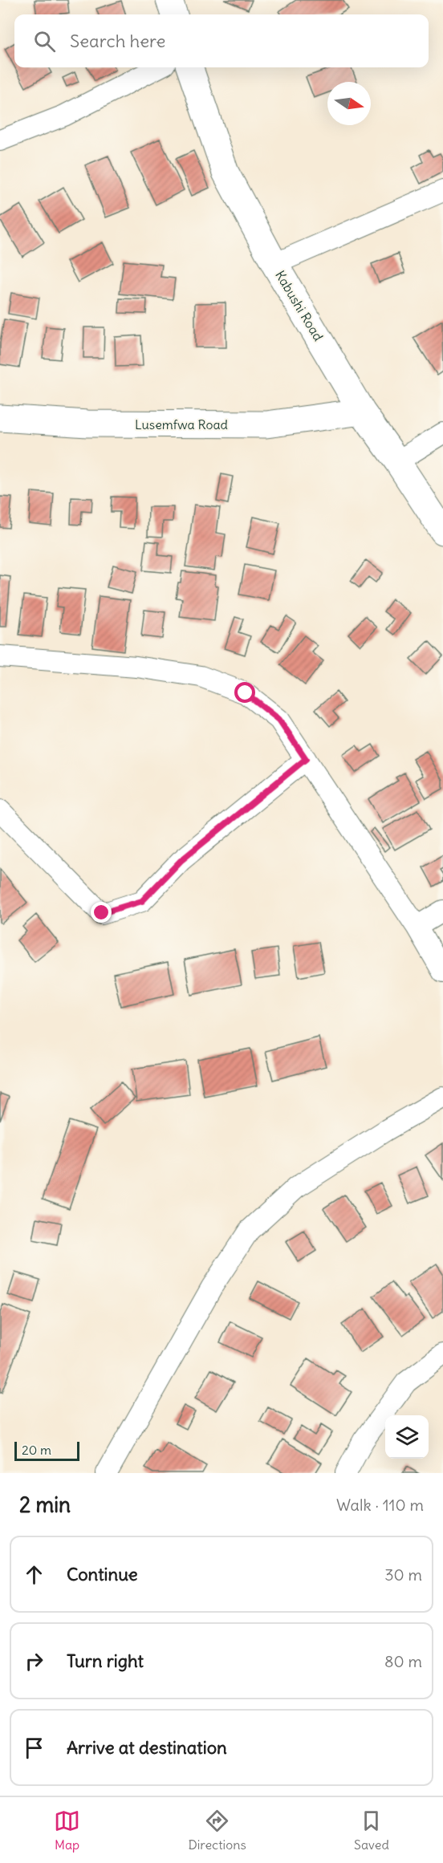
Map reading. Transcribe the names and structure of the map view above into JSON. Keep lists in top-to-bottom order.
{
  "streets": {
    "main road": ["Kabushi Road", "Lusemfwa Road"]
  },
  "crossings": [
    ["Kabushi Road", "Lusemfwa Road"]
  ],
  "scale_bar": "20 m",
  "north": "right",
  "page": {
    "search": "Search here",
    "scale": "20 m",
    "heading": ["2 min", "Walk · 110 m"],
    "list": [
      ["Continue", "30 m"],
      ["Turn right", "80 m"],
      "Arrive at destination"
    ],
    "nav": ["Map", "Directions", "Saved"]
  }
}
